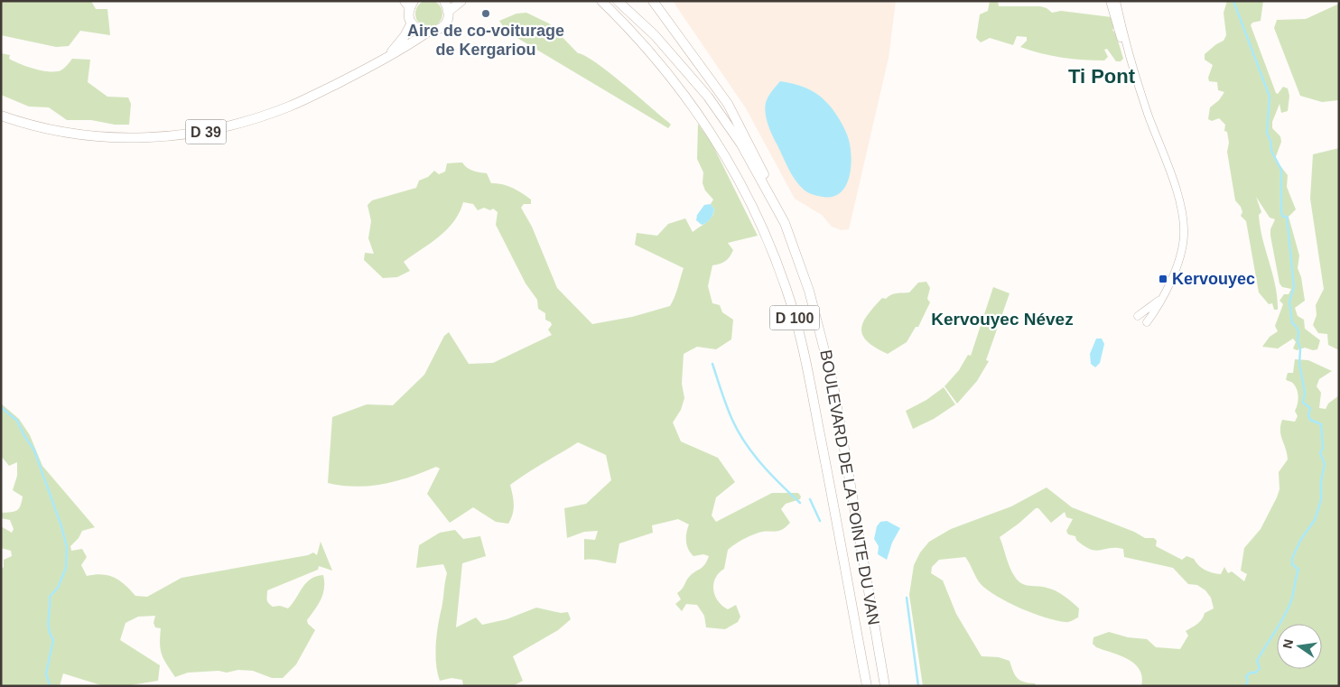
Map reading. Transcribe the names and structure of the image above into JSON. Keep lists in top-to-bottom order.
{
  "streets": {
    "main road": ["D 39", "D 100", "BOULEVARD DE LA POINTE DU VAN"]
  },
  "districts": ["Ti Pont", "Kervouyec Névez"],
  "places": {
    "other": ["Aire de co-voiturage de Kergariou"],
    "transit": ["Kervouyec"]
  },
  "north": "left"
}
